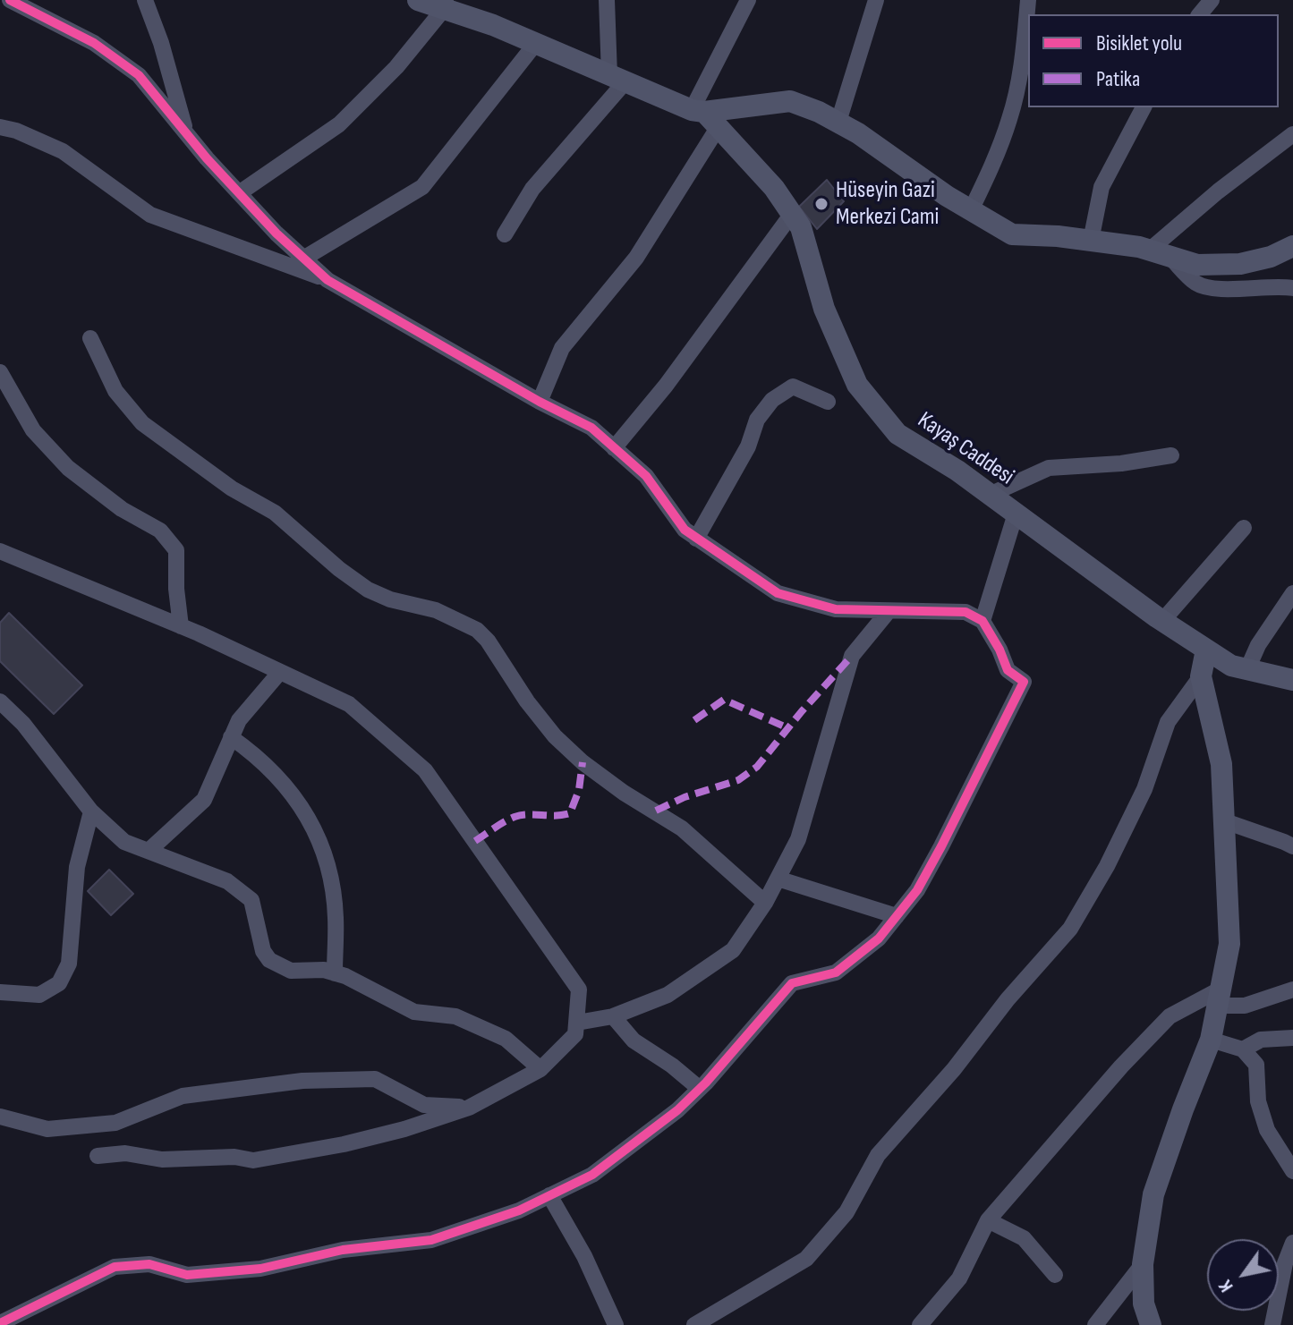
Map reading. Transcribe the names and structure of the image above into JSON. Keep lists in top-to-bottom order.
{
  "streets": {
    "street": ["Kayaş Caddesi"]
  },
  "places": ["Hüseyin Gazi Merkezi Cami"],
  "legend": ["Bisiklet yolu", "Patika"],
  "north": "bottom left"
}
